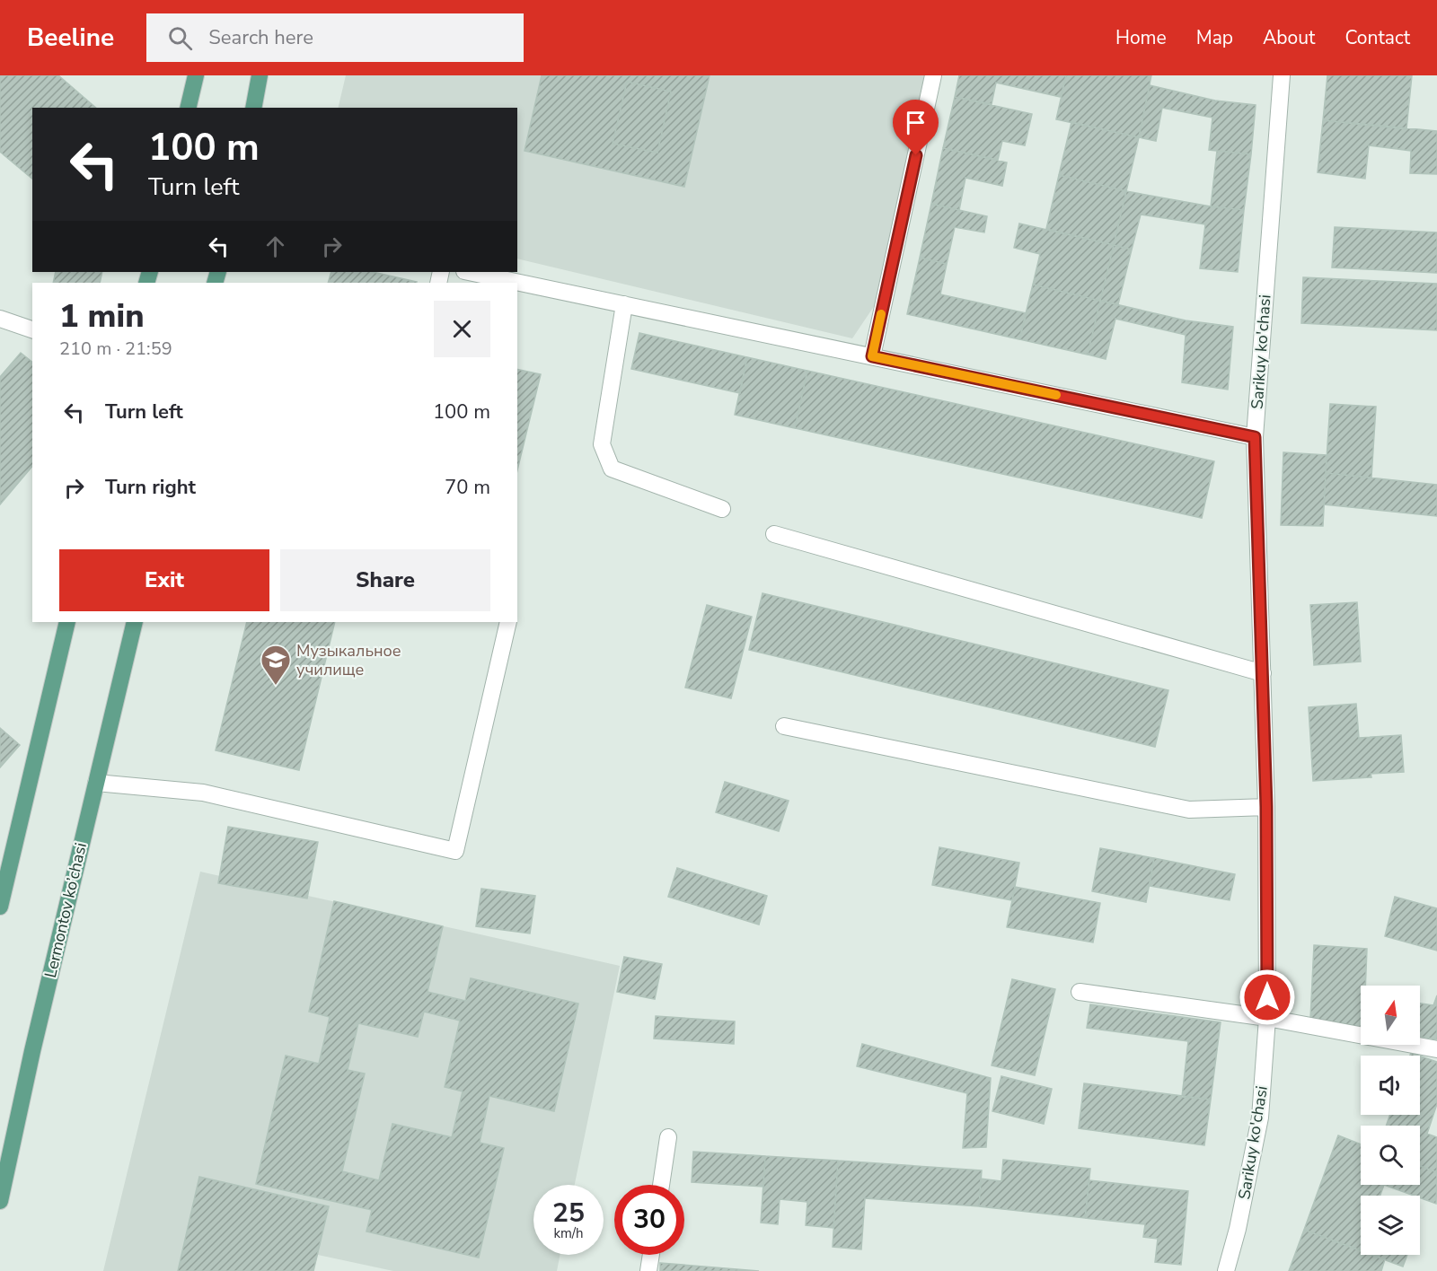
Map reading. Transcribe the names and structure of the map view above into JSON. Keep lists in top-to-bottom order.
{
  "streets": {
    "main road": ["Lermontov ko’chasi"],
    "street": ["Sarikuy ko'chasi"]
  },
  "places": {
    "school or university": ["Музыкальное училище"]
  },
  "north": "top",
  "page": {
    "header": "Beeline",
    "search": "Search here",
    "nav": [
      "Home",
      "Map",
      "About",
      "Contact"
    ],
    "turn": ["100 m", "Turn left"],
    "heading": ["1 min", "210 m · 21:59"],
    "list": [
      {
        "name": "Turn left",
        "value": "100 m"
      },
      {
        "name": "Turn right",
        "value": "70 m"
      }
    ],
    "buttons": ["Exit", "Share"],
    "speed": "25 km/h",
    "limit": "30"
  }
}
